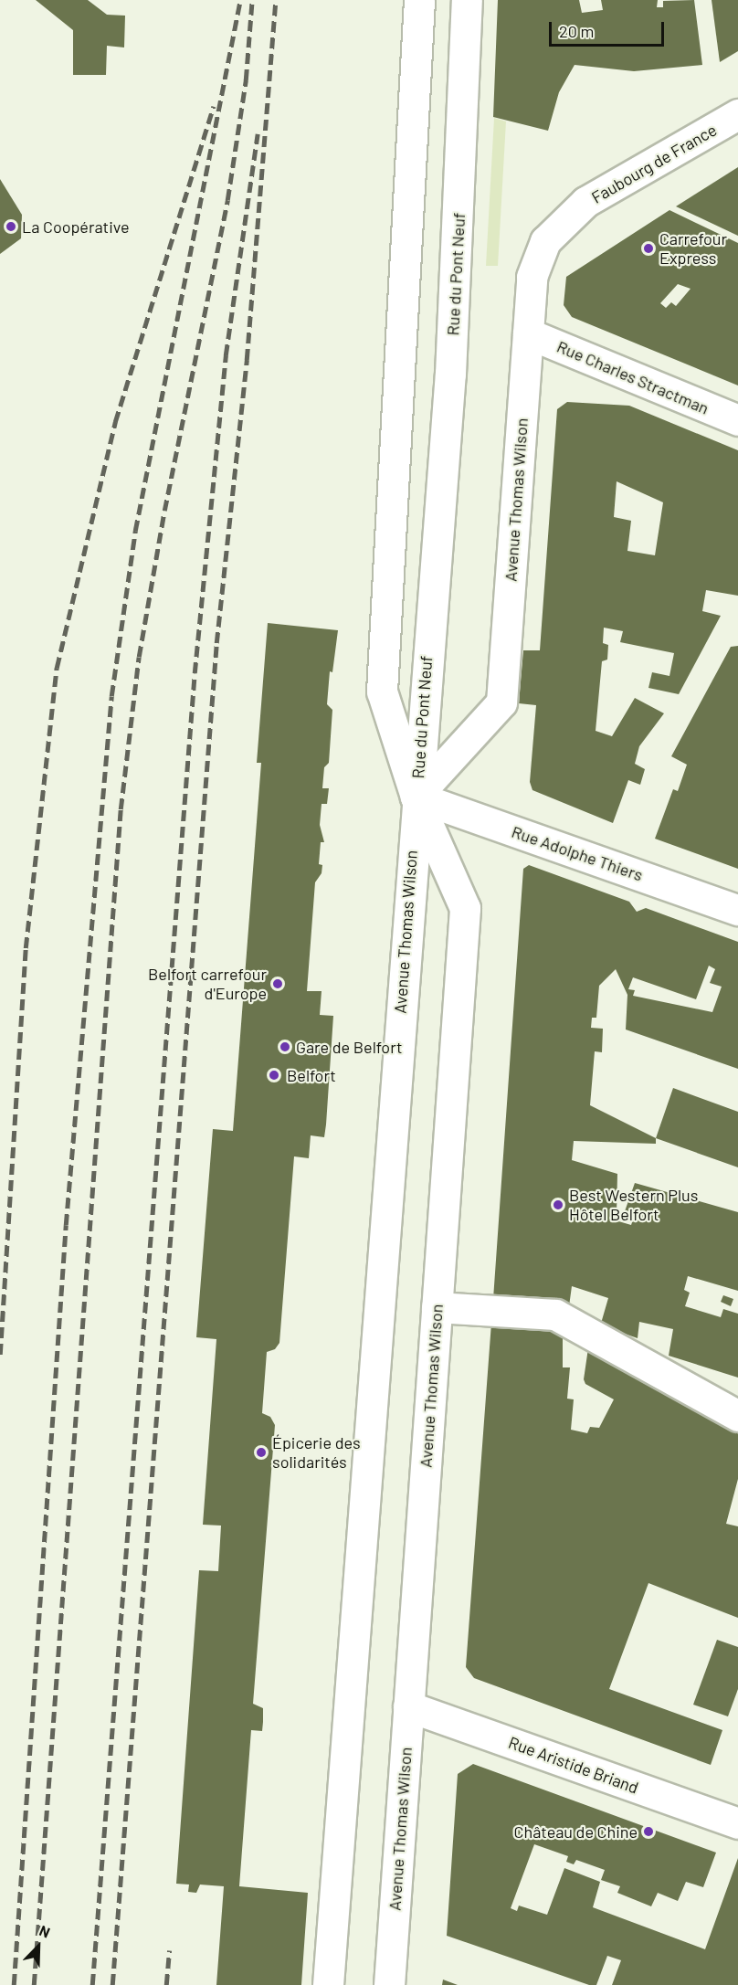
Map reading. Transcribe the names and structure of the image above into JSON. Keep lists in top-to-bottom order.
{
  "streets": {
    "street": [
      "Faubourg de France",
      "Rue du Pont Neuf",
      "Rue Charles Stractman",
      "Avenue Thomas Wilson",
      "Rue Adolphe Thiers",
      "Rue Aristide Briand"
    ]
  },
  "crossings": [
    ["Faubourg de France", "Rue Charles Stractman"],
    ["Faubourg de France", "Avenue Thomas Wilson"],
    ["Rue du Pont Neuf", "Avenue Thomas Wilson"],
    ["Rue du Pont Neuf", "Rue Adolphe Thiers"],
    ["Rue Charles Stractman", "Avenue Thomas Wilson"],
    ["Avenue Thomas Wilson", "Rue Adolphe Thiers"],
    ["Avenue Thomas Wilson", "Rue Aristide Briand"]
  ],
  "places": [
    "La Coopérative",
    "Carrefour Express",
    "Belfort carrefour d'Europe",
    "Gare de Belfort",
    "Belfort",
    "Best Western Plus Hôtel Belfort",
    "Épicerie des solidarités",
    "Château de Chine"
  ],
  "scale_bar": "20 m",
  "north": "top right"
}
